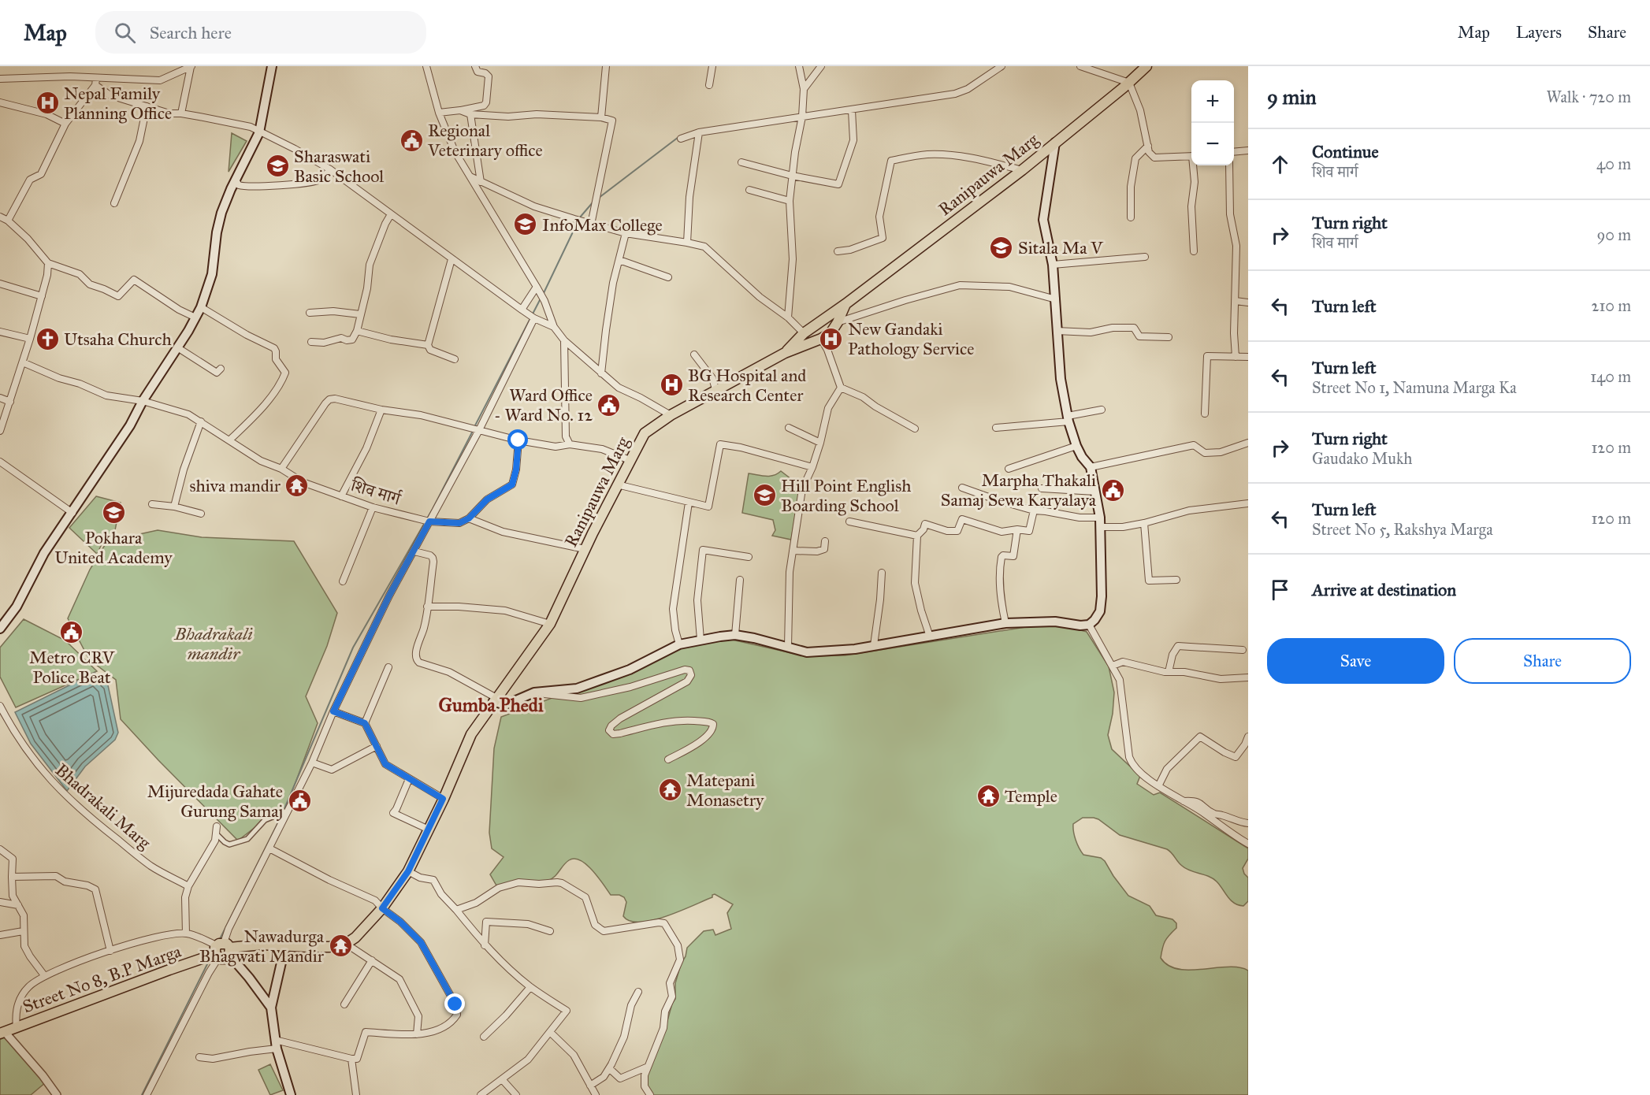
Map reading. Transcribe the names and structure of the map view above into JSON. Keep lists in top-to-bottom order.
{
  "streets": {
    "main road": ["Ranipauwa Marg", "Street No 8, B.P Marga"],
    "street": ["शिव मार्ग", "Bhadrakali Marg"]
  },
  "crossings": [
    ["Ranipauwa Marg", "Street No 8, B.P Marga"]
  ],
  "districts": ["Gumba Phedi"],
  "parks": ["Bhadrakali mandir"],
  "places": {
    "hospital": ["Nepal Family Planning Office", "New Gandaki Pathology Service", "BG Hospital and Research Center"],
    "public building": [
      "Regional Veterinary office",
      "Ward Office - Ward No. 12",
      "Marpha Thakali Samaj Sewa Karyalaya",
      "Metro CRV Police Beat",
      "Mijuredada Gahate Gurung Samaj"
    ],
    "school or university": [
      "Sharaswati Basic School",
      "InfoMax College",
      "Sitala Ma V",
      "Hill Point English Boarding School",
      "Pokhara United Academy"
    ],
    "church": ["Utsaha Church"],
    "temple": [
      "shiva mandir",
      "Matepani Monasetry",
      "Temple",
      "Nawadurga Bhagwati Mandir"
    ]
  },
  "page": {
    "header": "Map",
    "search": "Search here",
    "nav": ["Map", "Layers", "Share"],
    "heading": ["9 min", "Walk · 720 m"],
    "map_buttons": ["+", "−"],
    "list": [
      ["Continue", "शिव मार्ग", "40 m"],
      ["Turn right", "शिव मार्ग", "90 m"],
      ["Turn left", "210 m"],
      ["Turn left", "Street No 1, Namuna Marga Ka", "140 m"],
      ["Turn right", "Gaudako Mukh", "120 m"],
      ["Turn left", "Street No 5, Rakshya Marga", "120 m"],
      "Arrive at destination"
    ],
    "buttons": ["Save", "Share"]
  }
}
